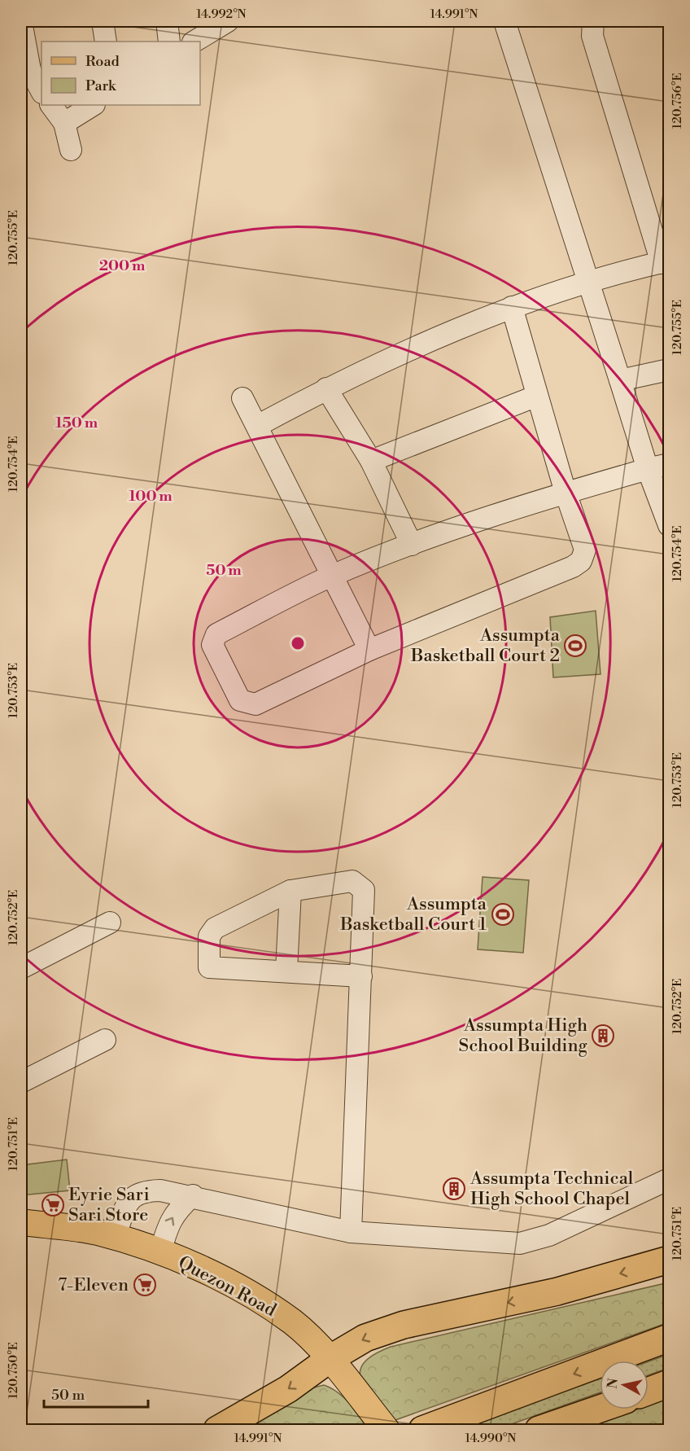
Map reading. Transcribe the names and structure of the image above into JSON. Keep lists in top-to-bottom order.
{
  "streets": {
    "main road": ["Quezon Road"]
  },
  "places": {
    "sports": ["Assumpta Basketball Court 2", "Assumpta Basketball Court 1"],
    "building": ["Assumpta High School Building", "Assumpta Technical High School Chapel"],
    "supermarket": ["Eyrie Sari Sari Store", "7-Eleven"]
  },
  "legend": ["Road", "Park"],
  "scale_bar": "50 m",
  "north": "left",
  "coordinates": [
    "14.992°N",
    "14.991°N",
    "120.756°E",
    "120.755°E",
    "120.754°E",
    "120.753°E",
    "120.752°E",
    "120.751°E",
    "120.750°E",
    "14.990°N"
  ],
  "rings": [
    "200 m",
    "150 m",
    "100 m",
    "50 m"
  ]
}
